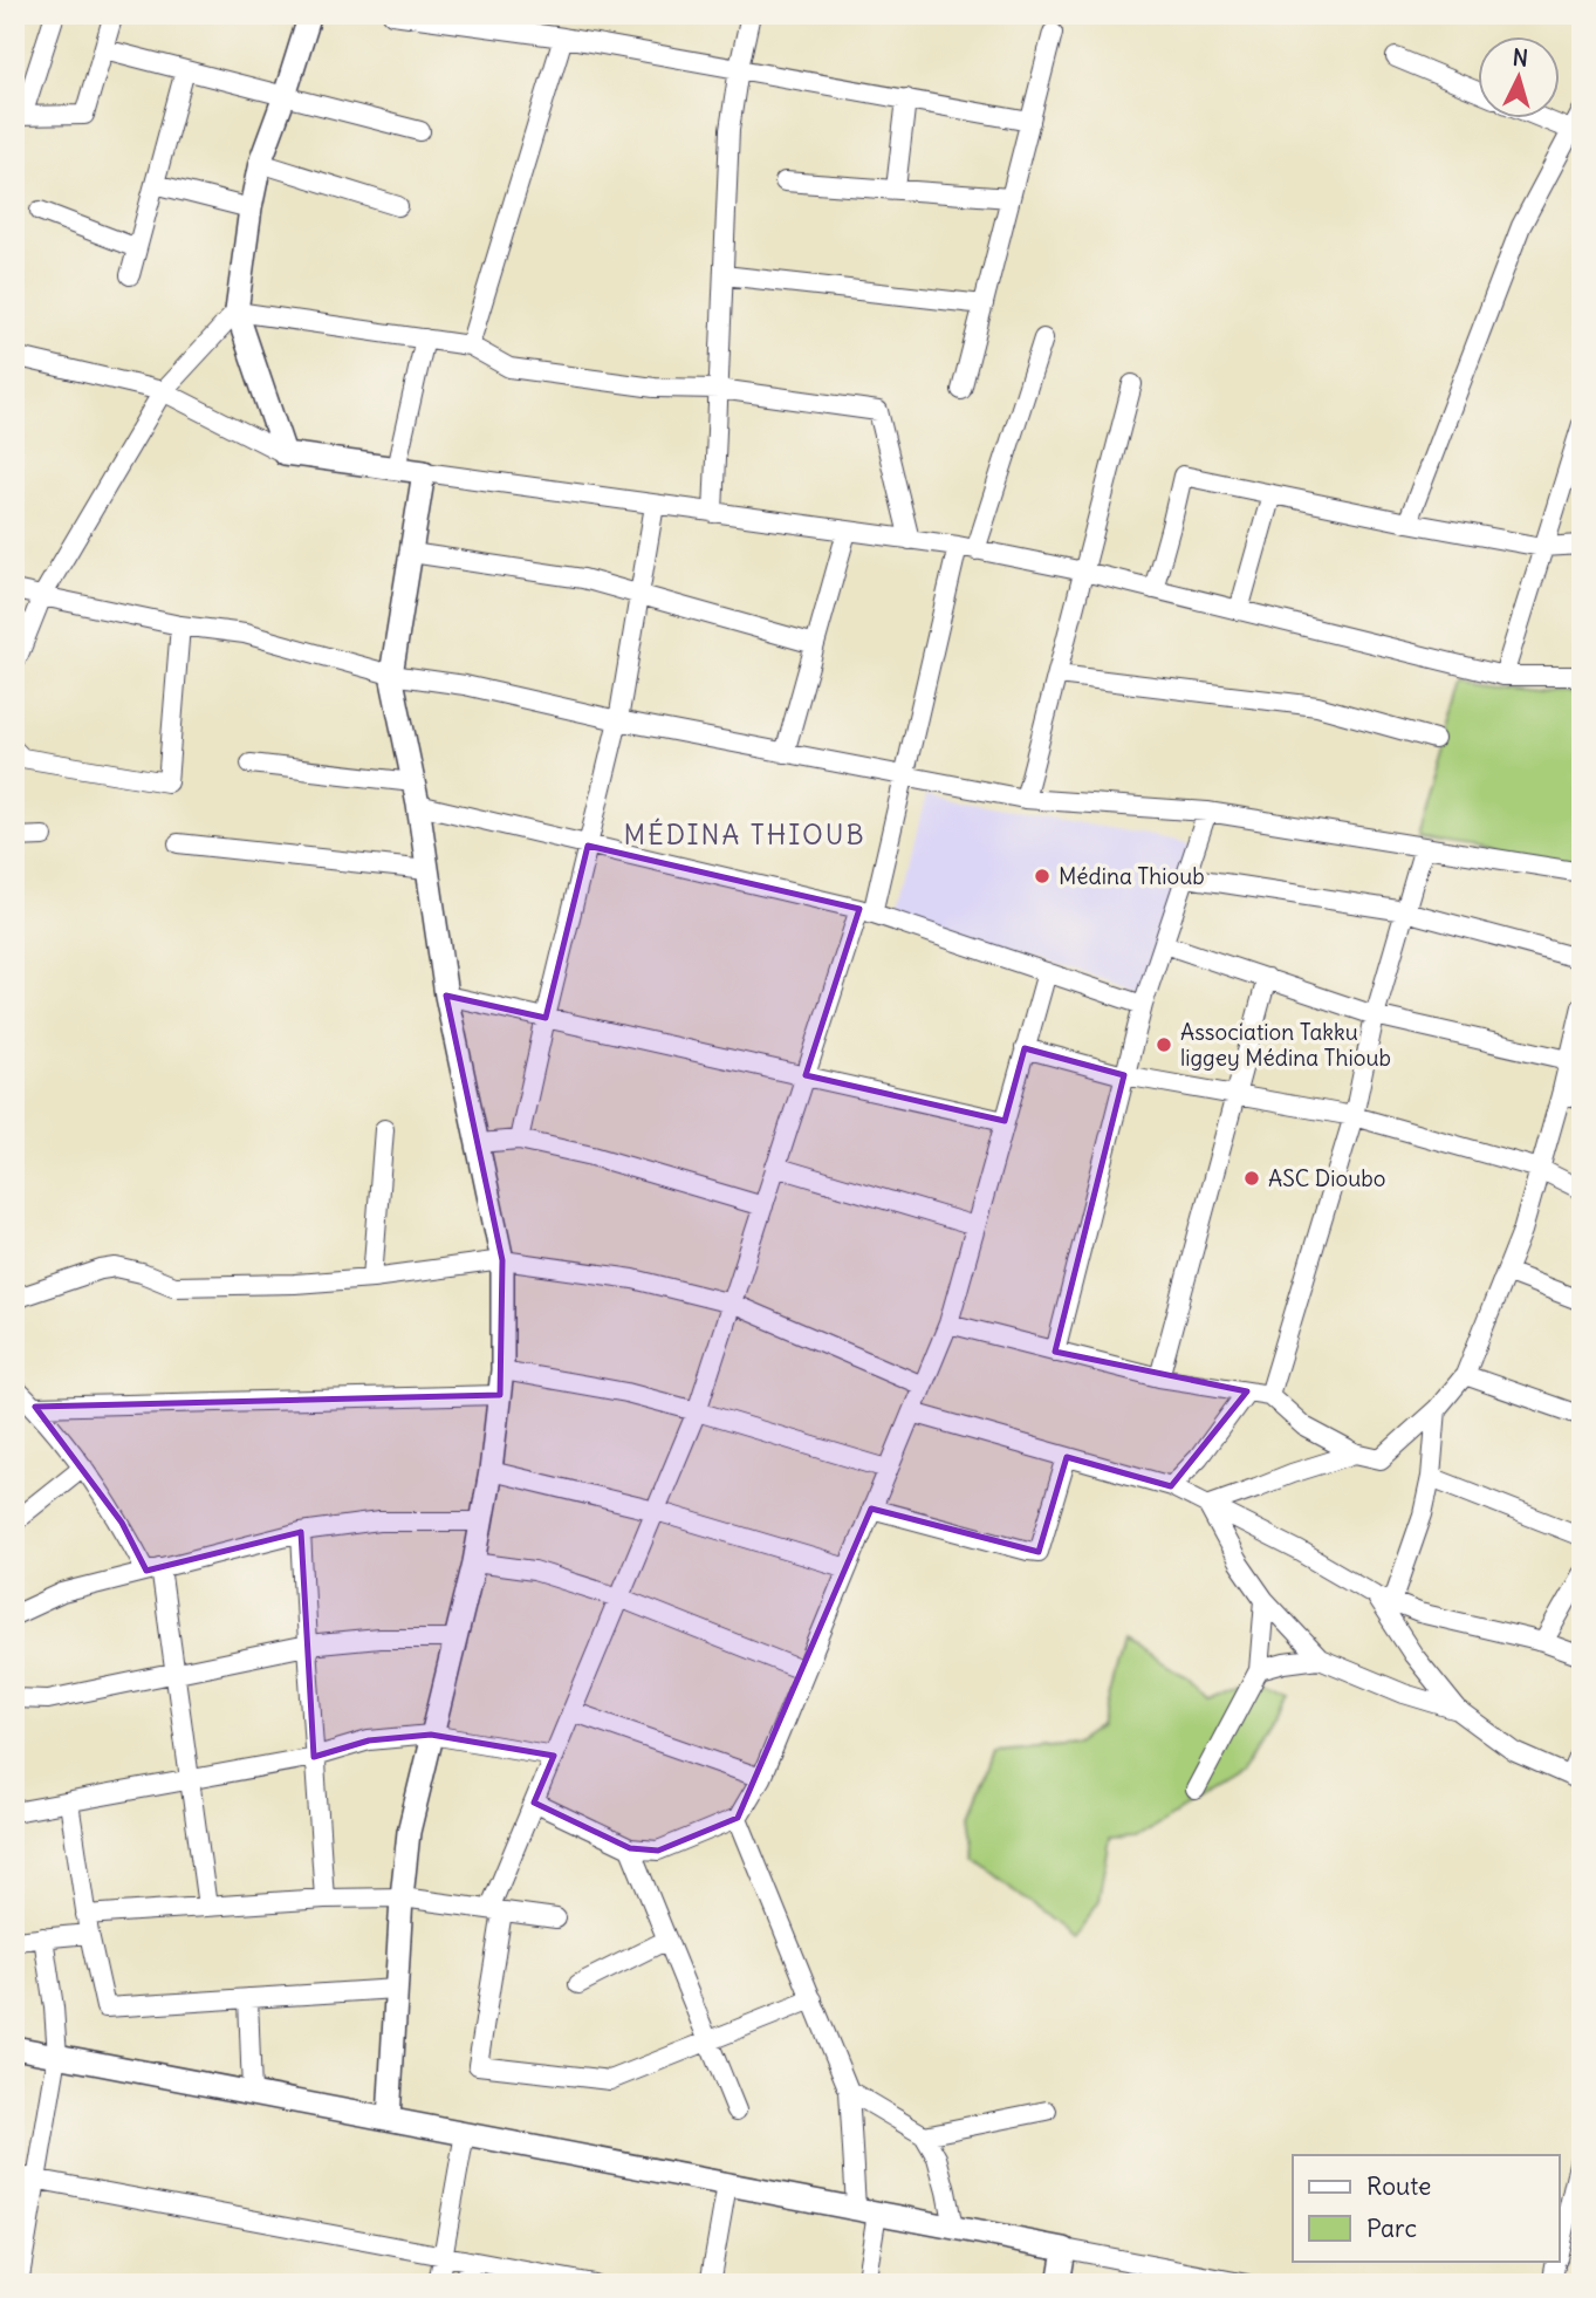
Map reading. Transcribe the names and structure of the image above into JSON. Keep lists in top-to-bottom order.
{
  "districts": ["MÉDINA THIOUB"],
  "places": ["Médina Thioub", "Association Takku liggey Médina Thioub", "ASC Dioubo"],
  "legend": ["Route", "Parc"],
  "north": "top"
}
